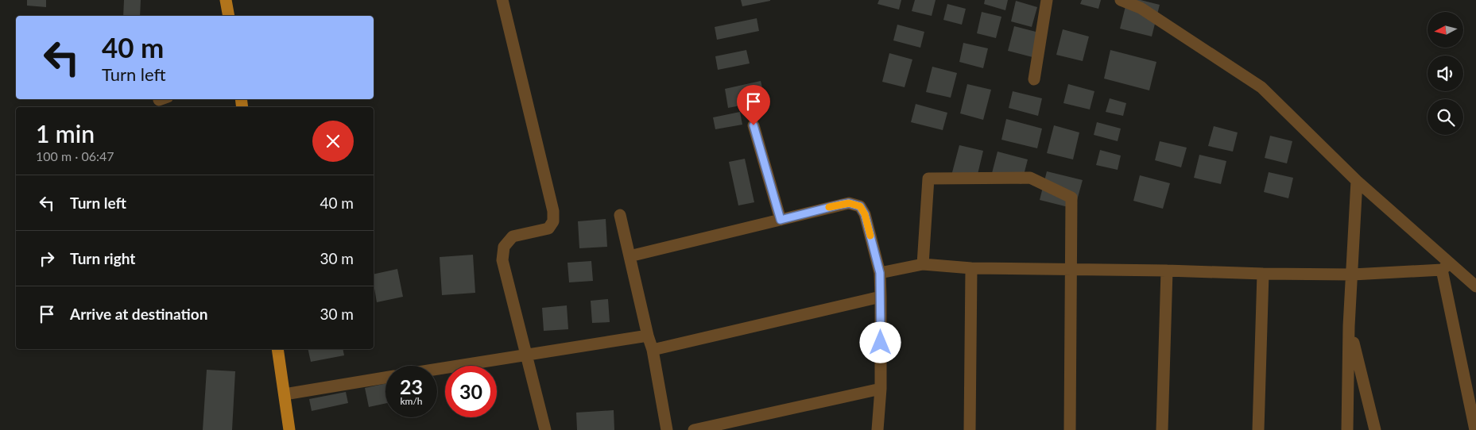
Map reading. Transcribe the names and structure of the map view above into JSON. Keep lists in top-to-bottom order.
{
  "north": "left",
  "page": {
    "turn": ["40 m", "Turn left"],
    "heading": ["1 min", "100 m · 06:47"],
    "list": [
      {
        "name": "Turn left",
        "value": "40 m"
      },
      {
        "name": "Turn right",
        "value": "30 m"
      },
      {
        "name": "Arrive at destination",
        "value": "30 m"
      }
    ],
    "speed": "23 km/h",
    "limit": "30"
  }
}
